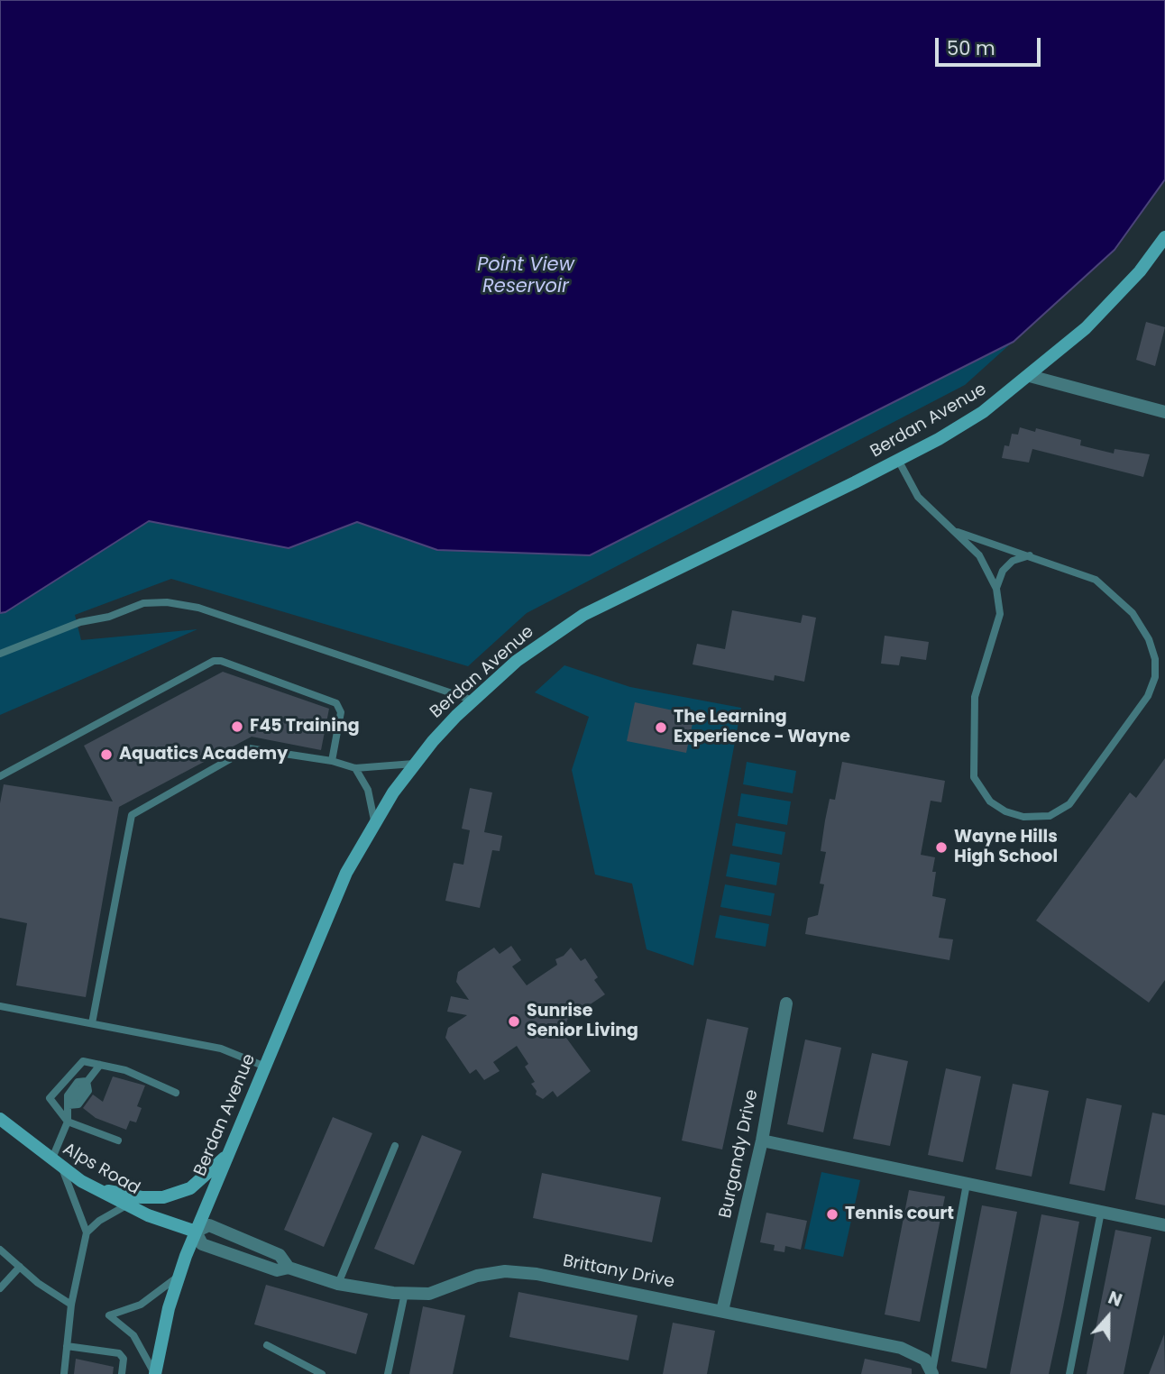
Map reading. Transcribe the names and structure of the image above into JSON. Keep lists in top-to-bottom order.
{
  "streets": {
    "main road": ["Berdan Avenue", "Alps Road"],
    "street": ["Burgandy Drive", "Brittany Drive"]
  },
  "crossings": [
    ["Berdan Avenue", "Alps Road"],
    ["Berdan Avenue", "Brittany Drive"],
    ["Burgandy Drive", "Brittany Drive"],
    ["Alps Road", "Brittany Drive"]
  ],
  "water": ["Point View Reservoir"],
  "places": [
    "F45 Training",
    "The Learning Experience - Wayne",
    "Aquatics Academy",
    "Wayne Hills High School",
    "Sunrise Senior Living",
    "Tennis court"
  ],
  "scale_bar": "50 m",
  "north": "top"
}
